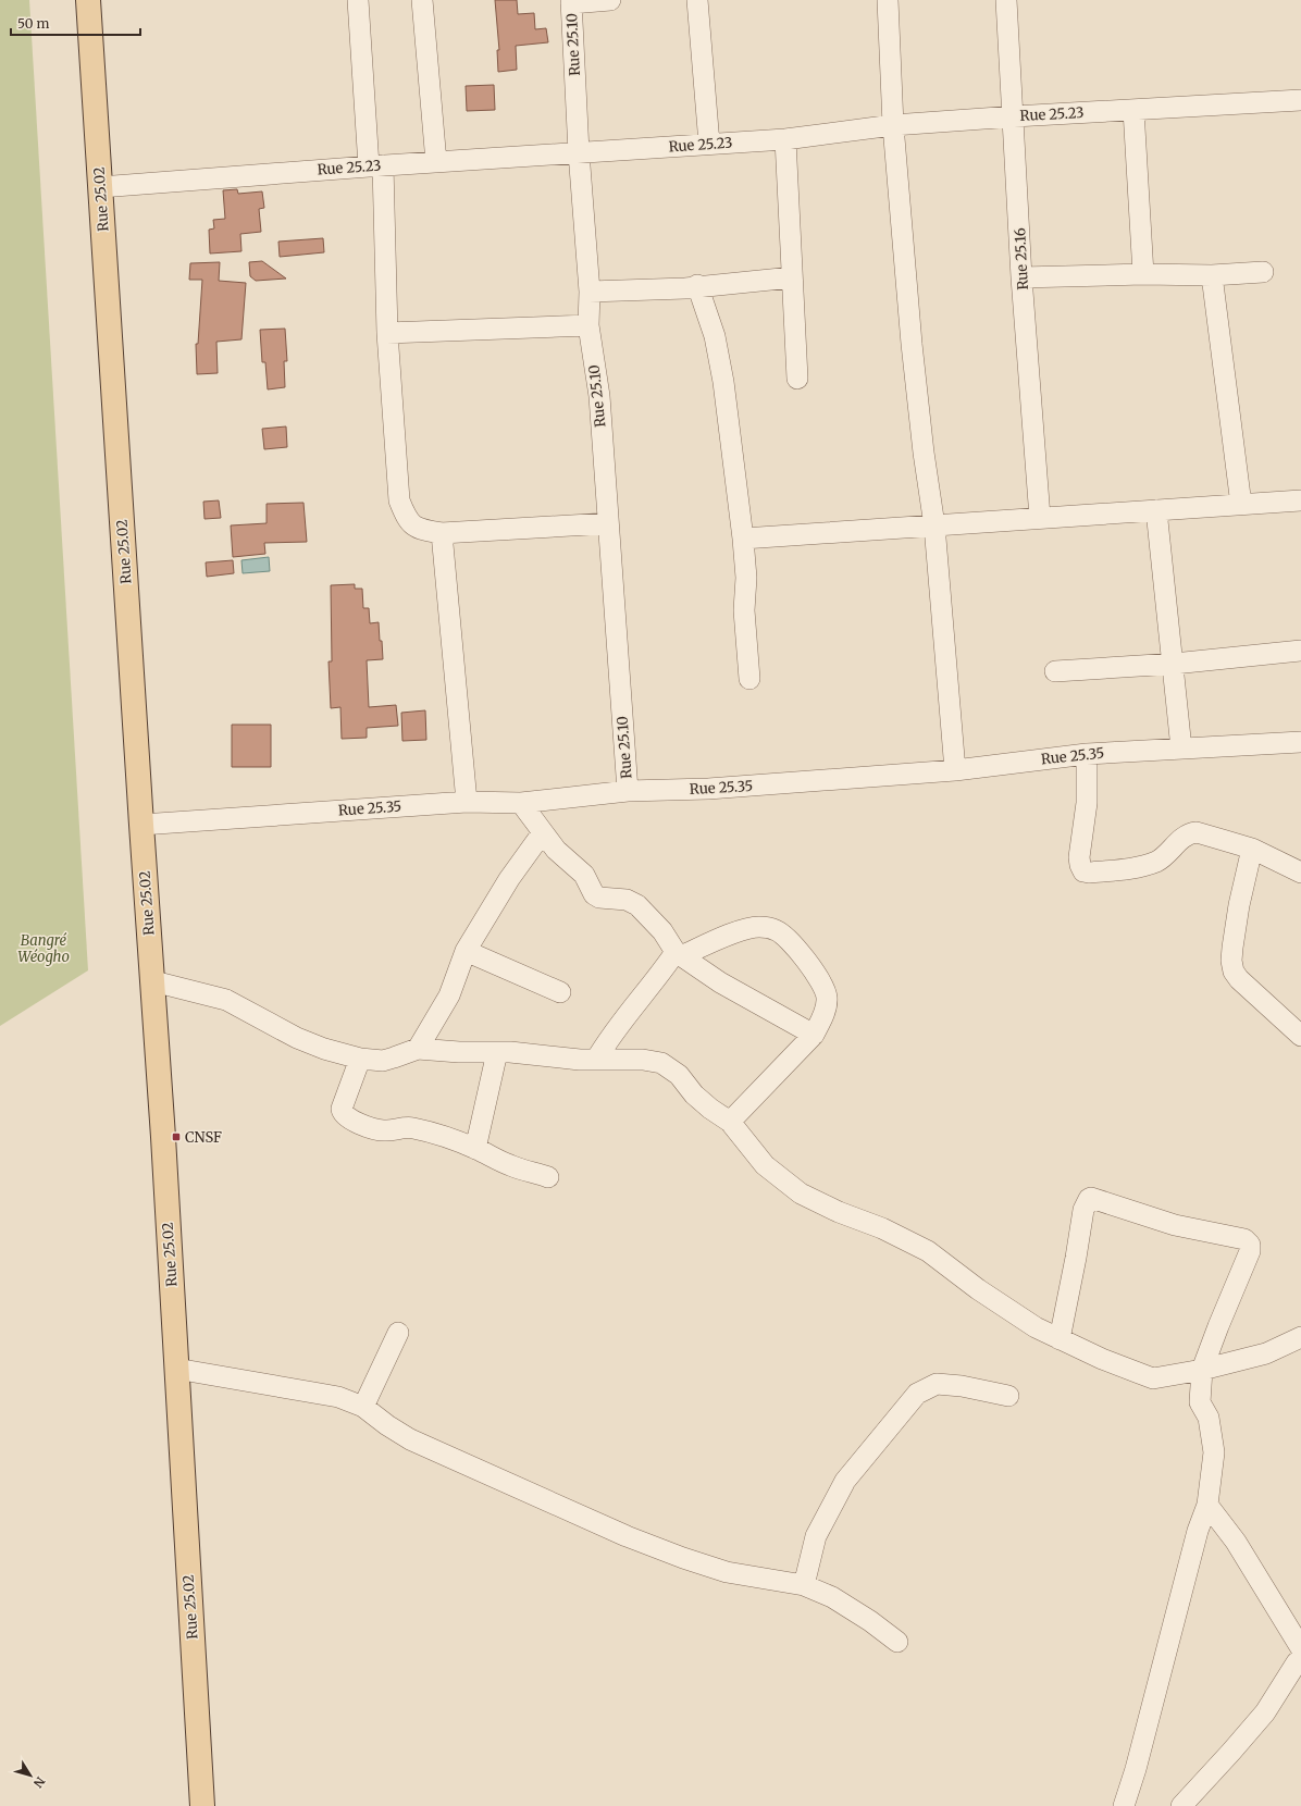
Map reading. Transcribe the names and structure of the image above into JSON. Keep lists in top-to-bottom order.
{
  "streets": {
    "main road": ["Rue 25.02"],
    "street": [
      "Rue 25.10",
      "Rue 25.23",
      "Rue 25.16",
      "Rue 25.35"
    ]
  },
  "crossings": [
    ["Rue 25.10", "Rue 25.23"],
    ["Rue 25.10", "Rue 25.35"],
    ["Rue 25.23", "Rue 25.02"],
    ["Rue 25.23", "Rue 25.16"],
    ["Rue 25.02", "Rue 25.35"]
  ],
  "parks": ["Bangré Wéogho"],
  "places": {
    "transit": ["CNSF"]
  },
  "scale_bar": "50 m",
  "north": "bottom right"
}
